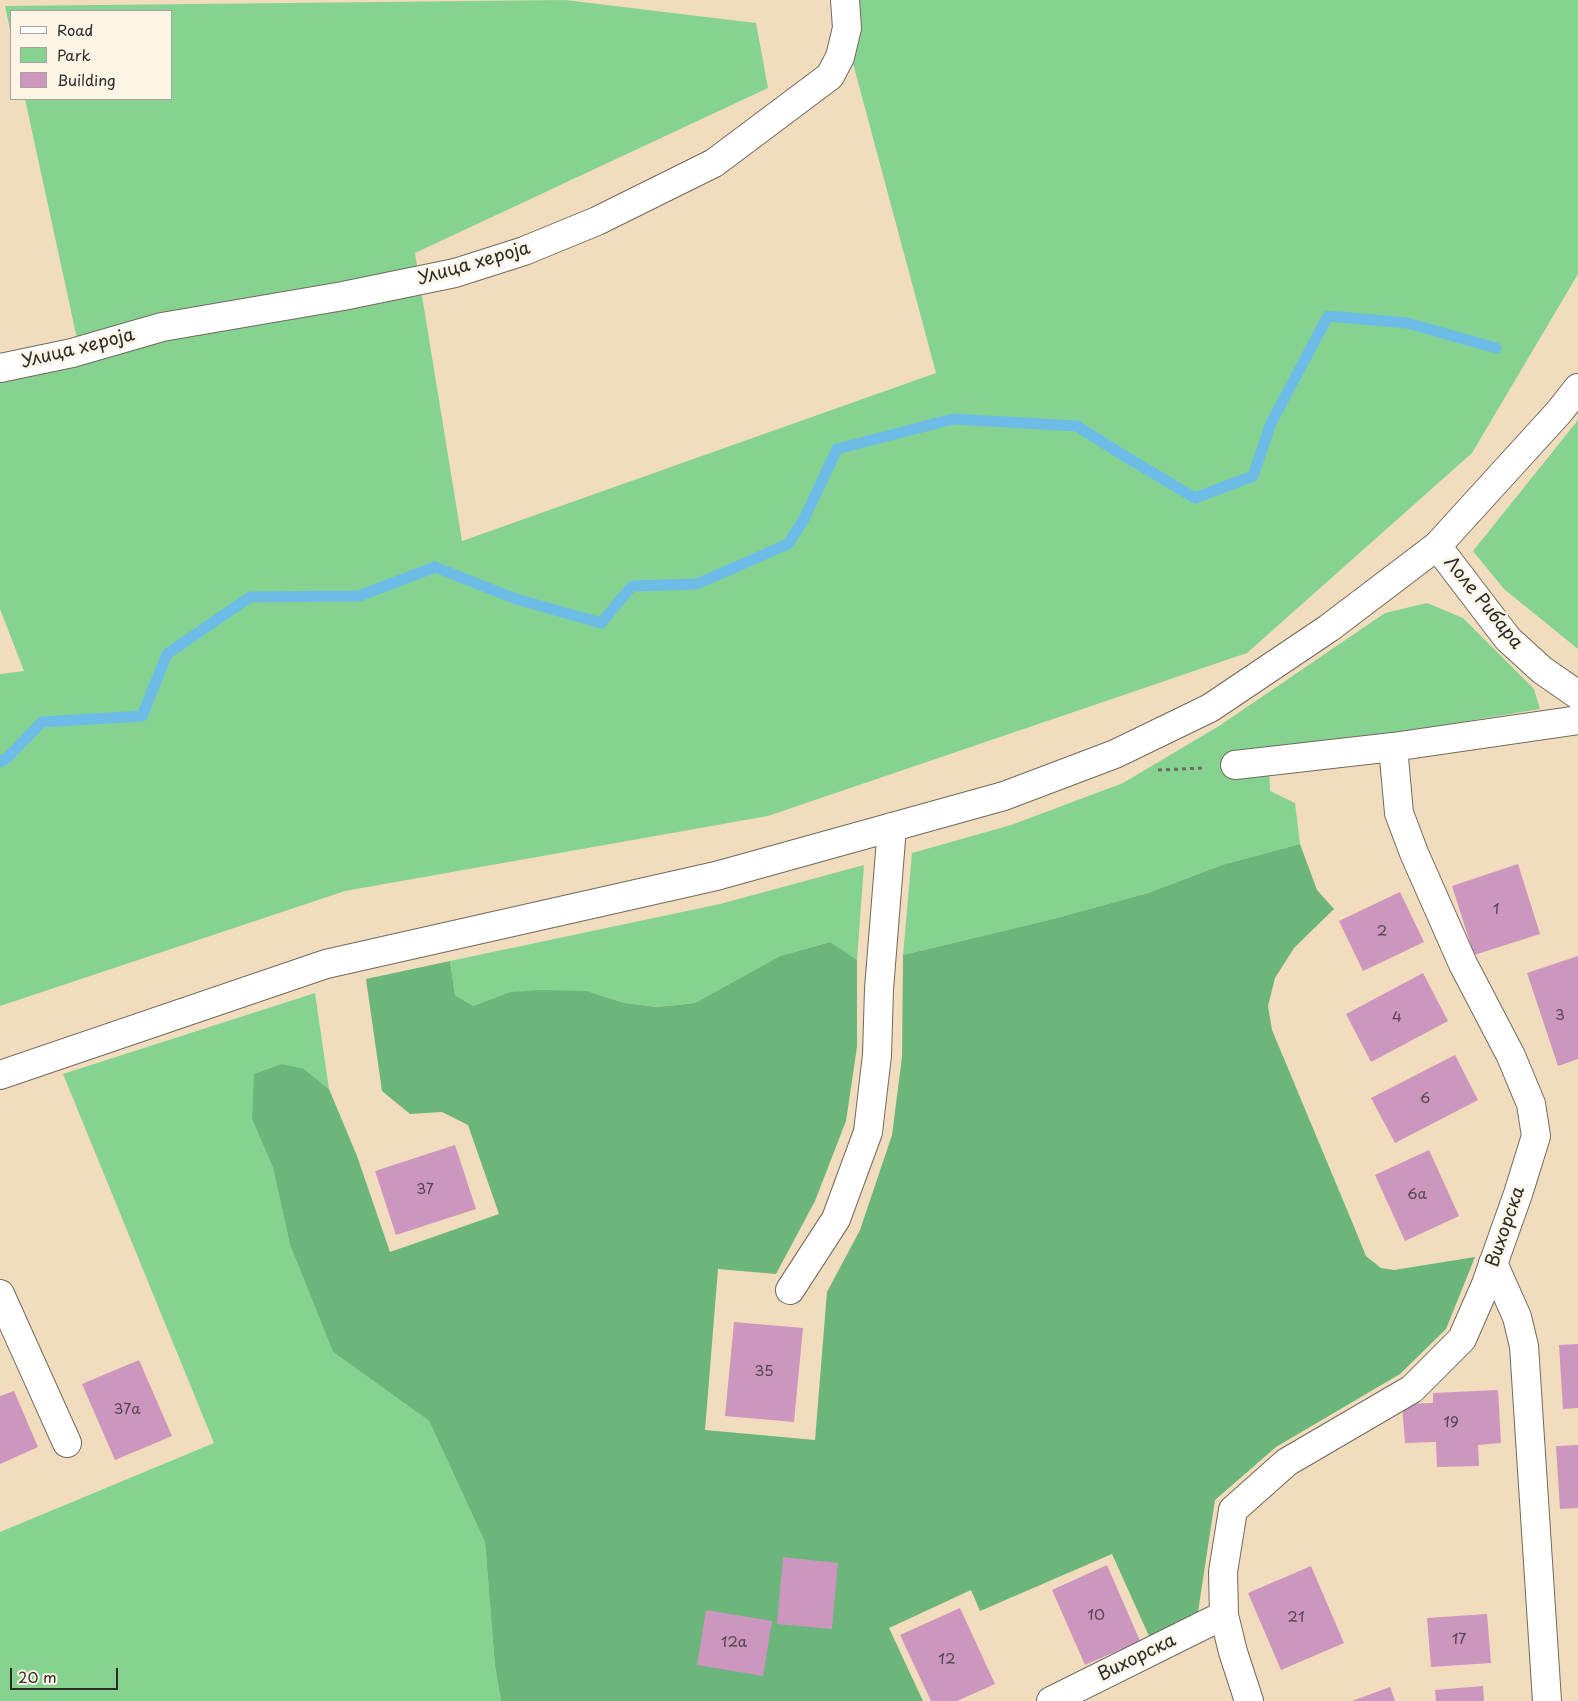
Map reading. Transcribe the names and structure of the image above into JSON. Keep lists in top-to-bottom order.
{
  "streets": {
    "street": ["Улица хероја", "Лоле Рибара", "Вихорска"]
  },
  "house_numbers": [
    "1",
    "2",
    "3",
    "4",
    "6",
    "37",
    "6a",
    "35",
    "37a",
    "19",
    "10",
    "21",
    "17",
    "12a",
    "12"
  ],
  "legend": ["Road", "Park", "Building"],
  "scale_bar": "20 m"
}
